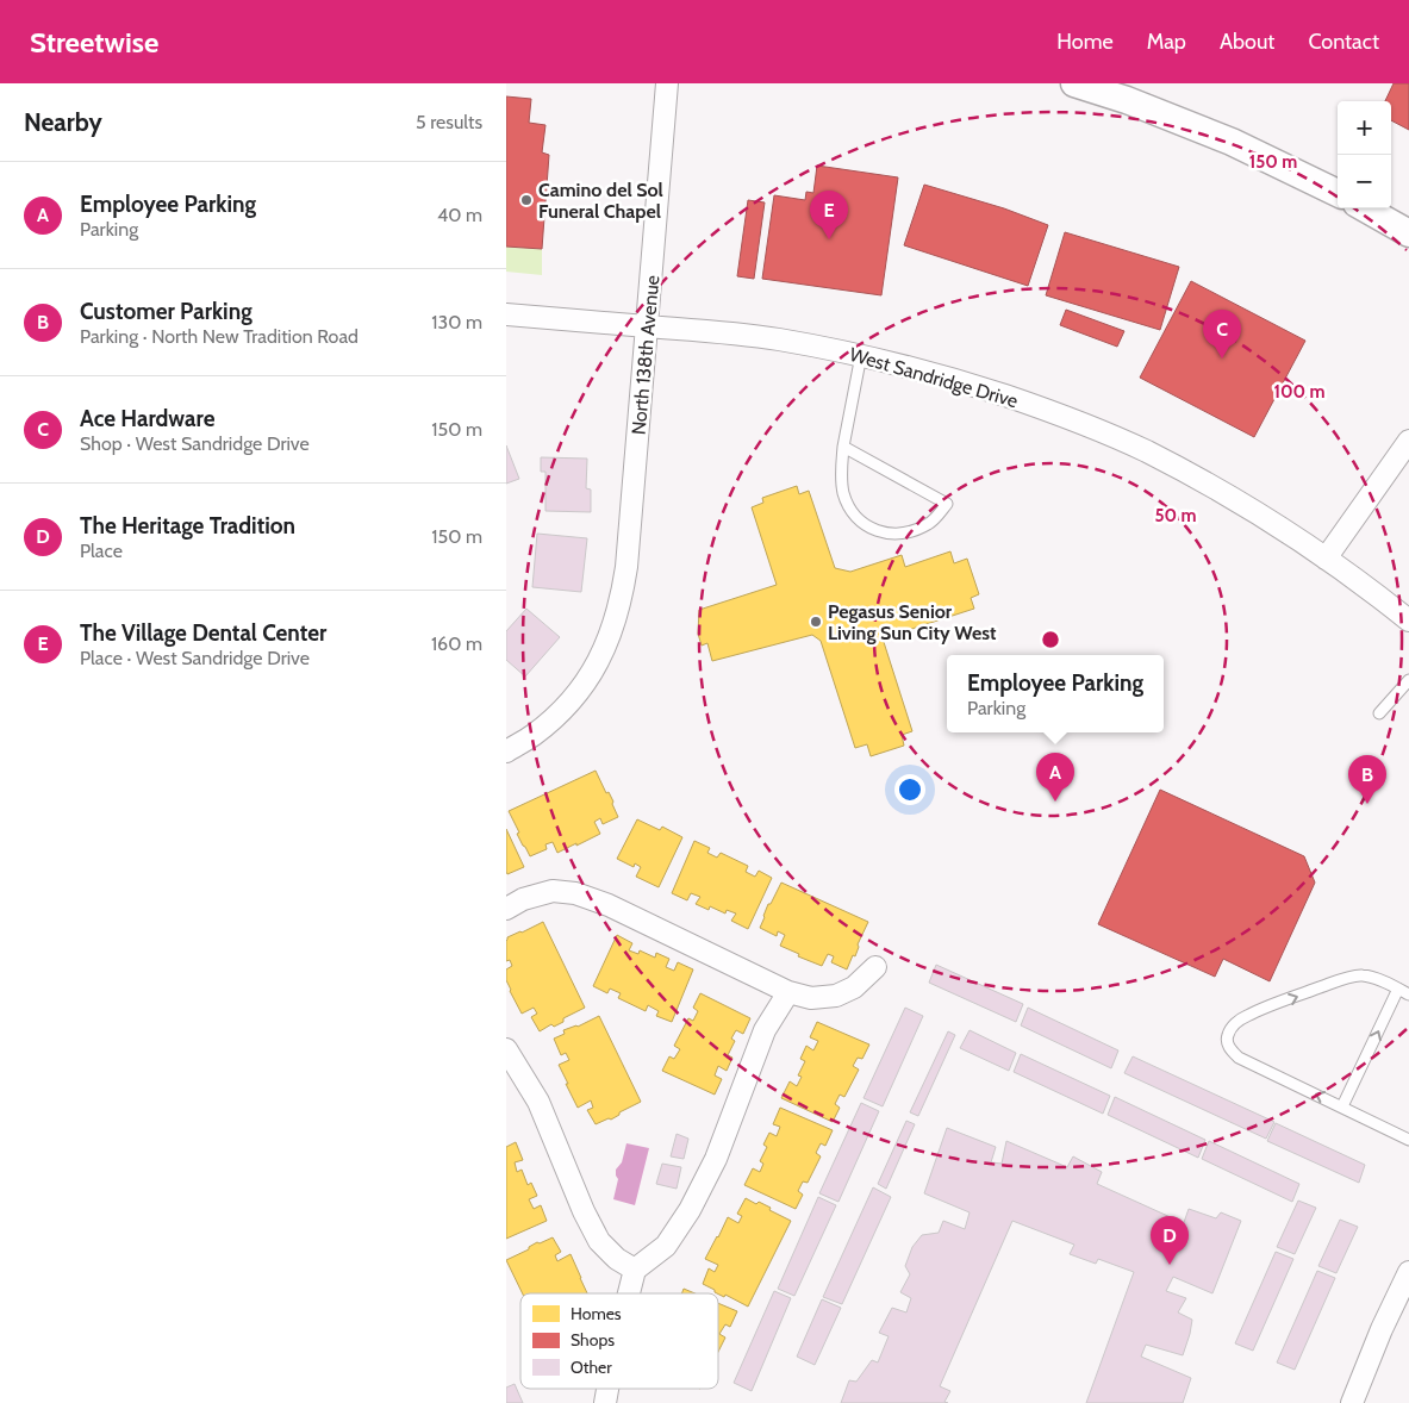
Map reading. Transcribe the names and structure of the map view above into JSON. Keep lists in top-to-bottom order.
{
  "streets": {
    "street": ["North 138th Avenue", "West Sandridge Drive"]
  },
  "crossings": [
    ["North 138th Avenue", "West Sandridge Drive"]
  ],
  "places": ["Camino del Sol Funeral Chapel", "Pegasus Senior Living Sun City West"],
  "legend": ["Homes", "Shops", "Other"],
  "page": {
    "header": "Streetwise",
    "nav": [
      "Home",
      "Map",
      "About",
      "Contact"
    ],
    "heading": ["Nearby", "5 results"],
    "map_buttons": ["+", "−"],
    "list": [
      {
        "mark": "A",
        "name": "Employee Parking",
        "note": "Parking",
        "value": "40 m"
      },
      {
        "mark": "B",
        "name": "Customer Parking",
        "note": "Parking · North New Tradition Road",
        "value": "130 m"
      },
      {
        "mark": "C",
        "name": "Ace Hardware",
        "note": "Shop · West Sandridge Drive",
        "value": "150 m"
      },
      {
        "mark": "D",
        "name": "The Heritage Tradition",
        "note": "Place",
        "value": "150 m"
      },
      {
        "mark": "E",
        "name": "The Village Dental Center",
        "note": "Place · West Sandridge Drive",
        "value": "160 m"
      }
    ],
    "pins": [
      "E",
      "C",
      "A",
      "B",
      "D"
    ],
    "popup": ["Employee Parking", "Parking"]
  },
  "rings": ["150 m", "100 m", "50 m"]
}
